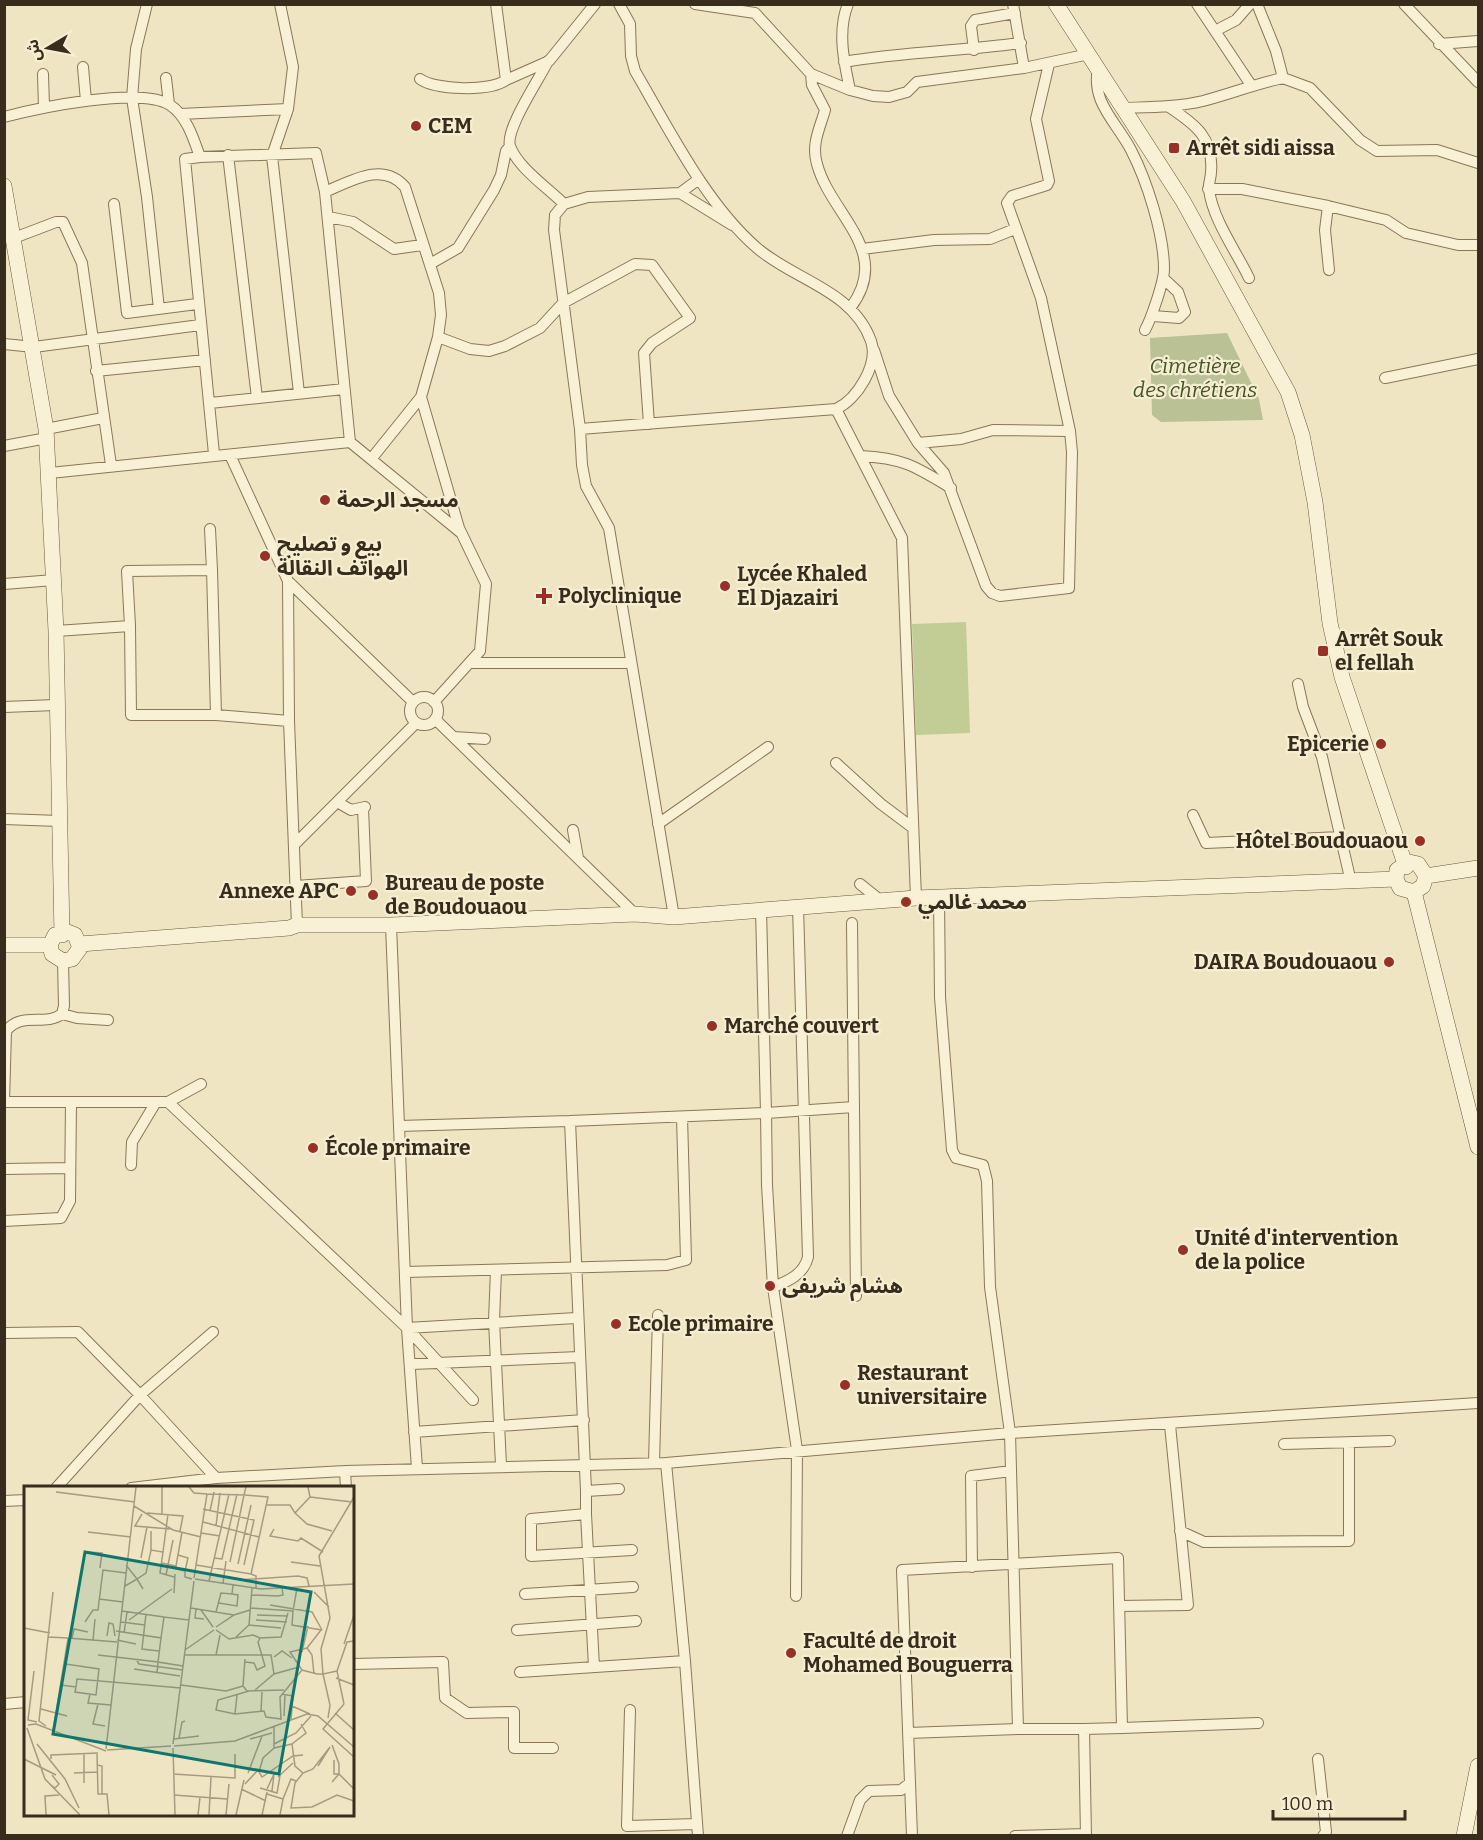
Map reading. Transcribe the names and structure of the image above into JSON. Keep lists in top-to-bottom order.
{
  "parks": ["Cimetière des chrétiens"],
  "places": {
    "other": [
      "CEM",
      "مسجد الرحمة",
      "بيع و تصليح الهواتف النقالة",
      "Lycée Khaled El Djazairi",
      "Epicerie",
      "Hôtel Boudouaou",
      "Annexe APC",
      "Bureau de poste de Boudouaou",
      "محمد غالمي",
      "DAIRA Boudouaou",
      "Marché couvert",
      "École primaire",
      "Unité d'intervention de la police",
      "هشام شريفى",
      "Ecole primaire",
      "Restaurant universitaire",
      "Faculté de droit Mohamed Bouguerra"
    ],
    "transit": ["Arrêt sidi aissa", "Arrêt Souk el fellah"],
    "health": ["Polyclinique"]
  },
  "scale_bar": "100 m",
  "north": "left"
}
